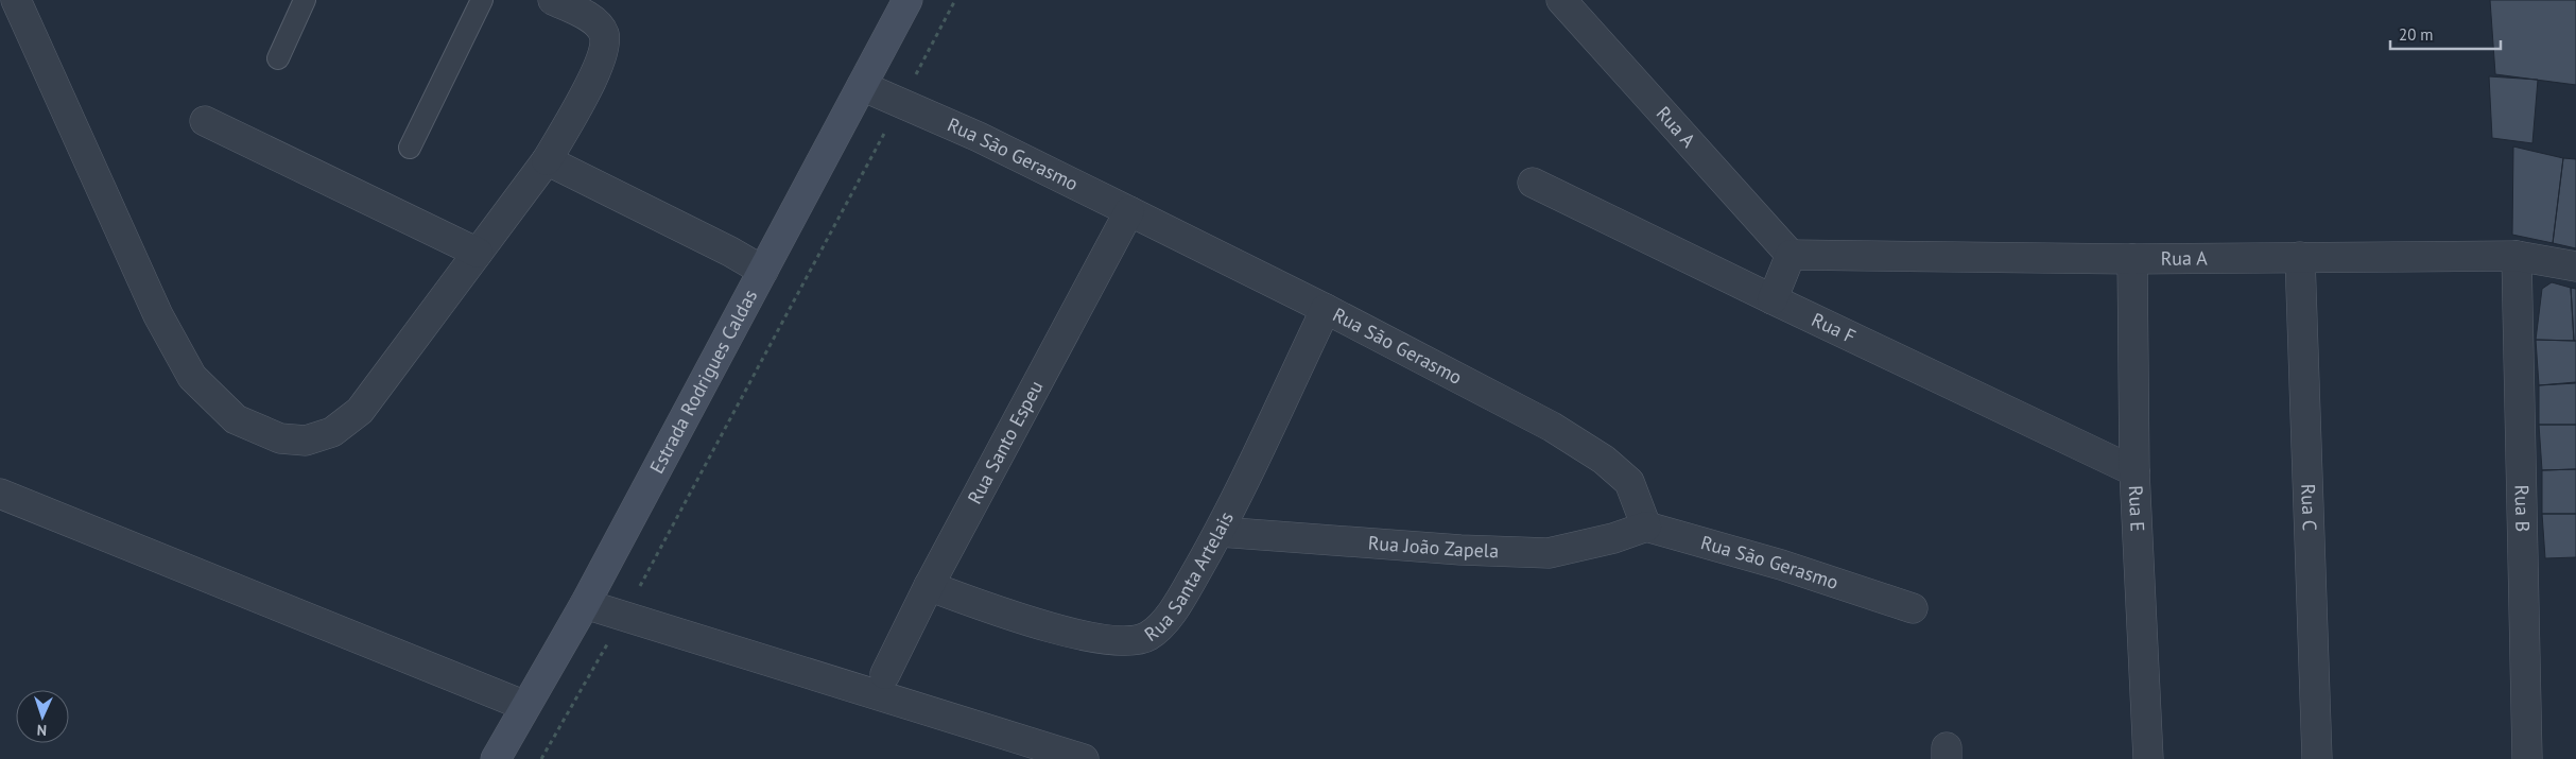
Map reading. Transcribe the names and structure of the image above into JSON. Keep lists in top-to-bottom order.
{
  "streets": {
    "street": [
      "Rua A",
      "Rua São Gerasmo",
      "Rua F",
      "Estrada Rodrigues Caldas",
      "Rua Santo Espeu",
      "Rua B",
      "Rua C",
      "Rua E",
      "Rua João Zapela",
      "Rua Santa Artelais"
    ]
  },
  "crossings": [
    ["Rua A", "Rua B"],
    ["Rua A", "Rua C"],
    ["Rua A", "Rua E"],
    ["Rua São Gerasmo", "Estrada Rodrigues Caldas"],
    ["Rua São Gerasmo", "Rua Santo Espeu"],
    ["Rua São Gerasmo", "Rua João Zapela"],
    ["Rua São Gerasmo", "Rua Santa Artelais"],
    ["Rua F", "Rua E"],
    ["Rua Santo Espeu", "Rua Santa Artelais"],
    ["Rua João Zapela", "Rua Santa Artelais"]
  ],
  "scale_bar": "20 m",
  "north": "bottom"
}
